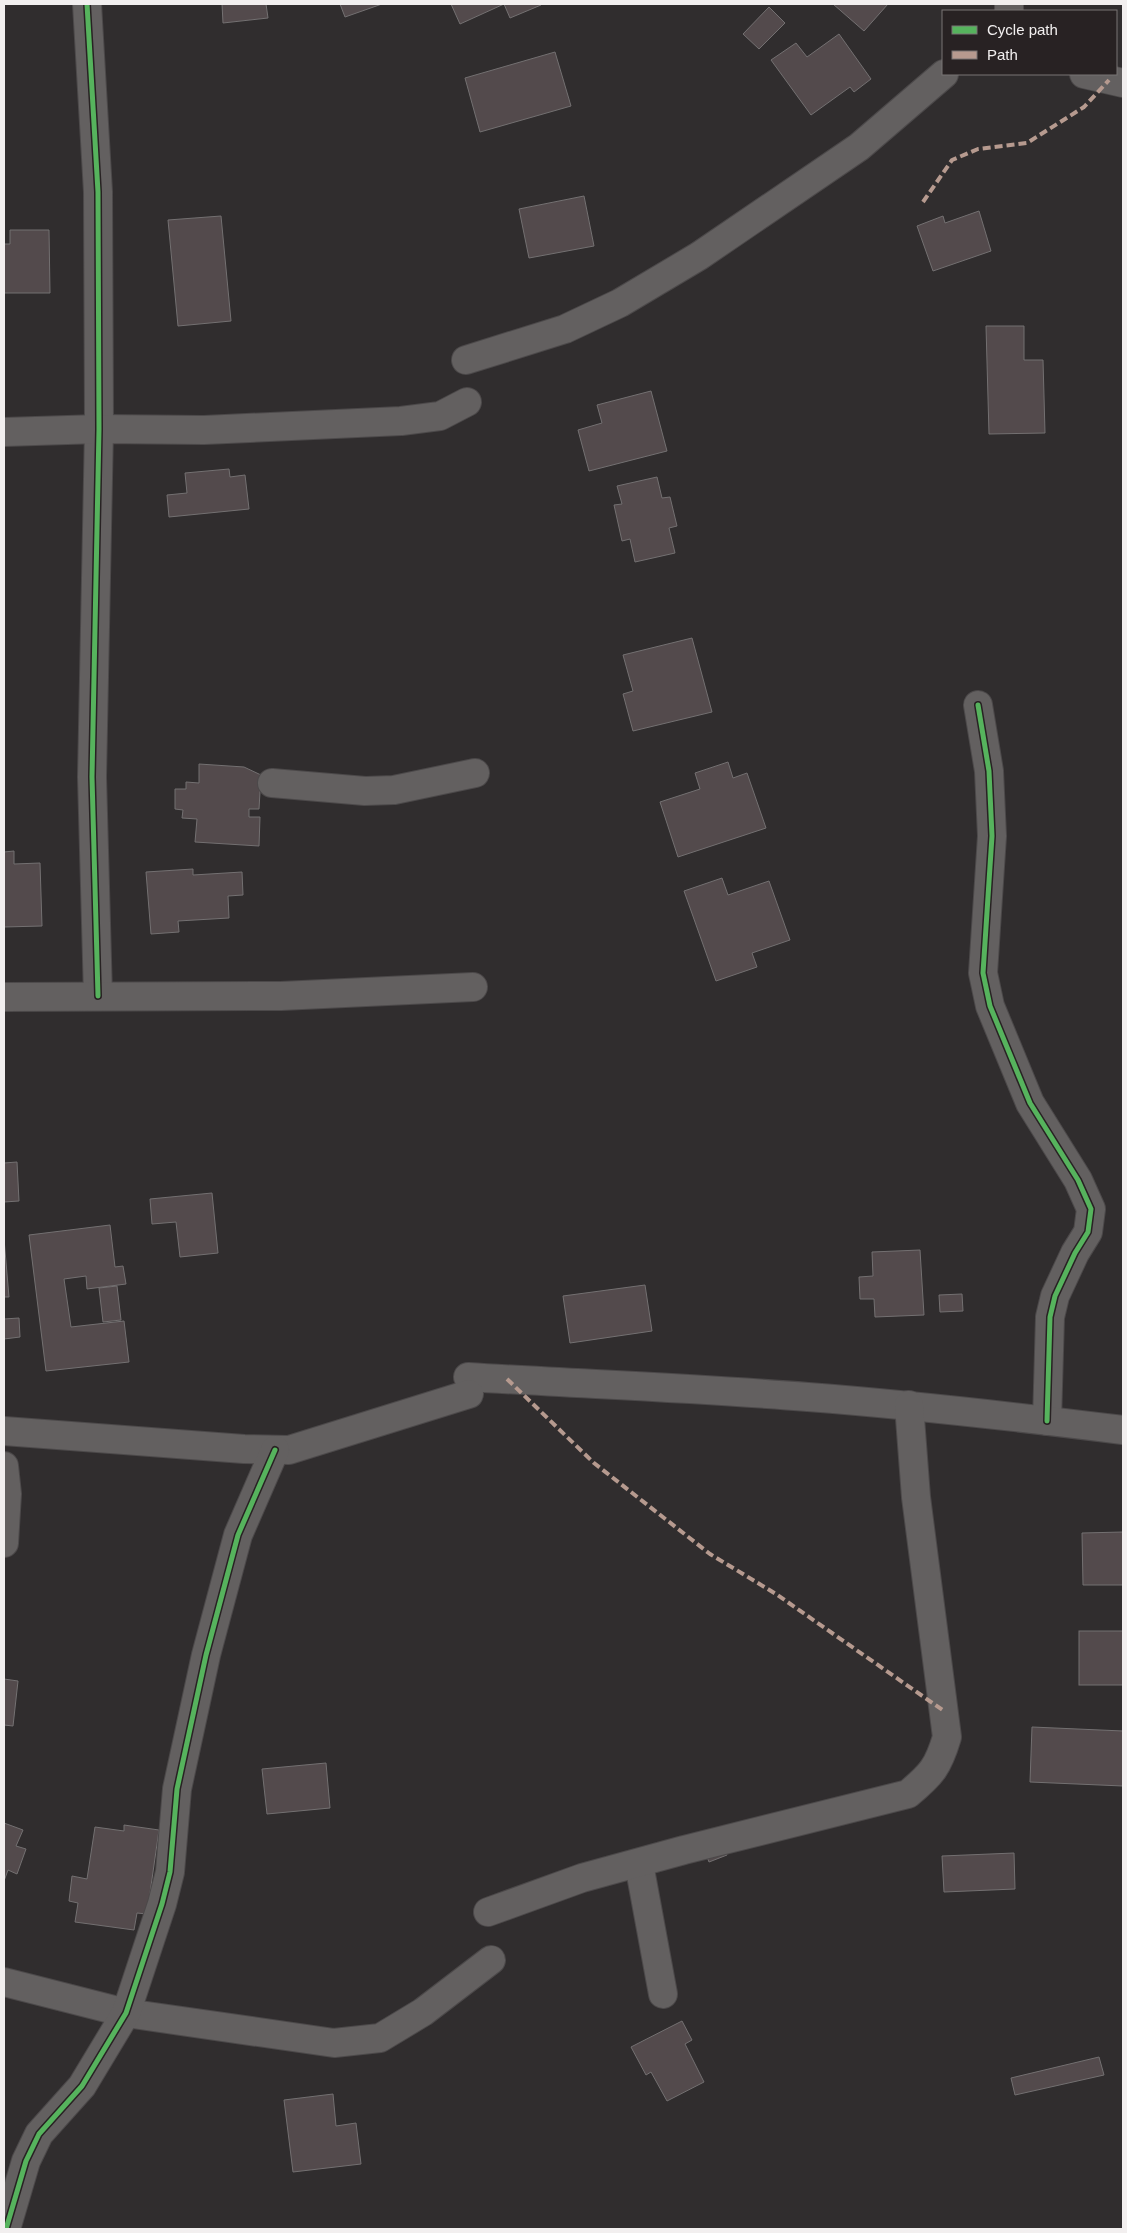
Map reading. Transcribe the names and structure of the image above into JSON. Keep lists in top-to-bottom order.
{
  "legend": ["Cycle path", "Path"]
}
